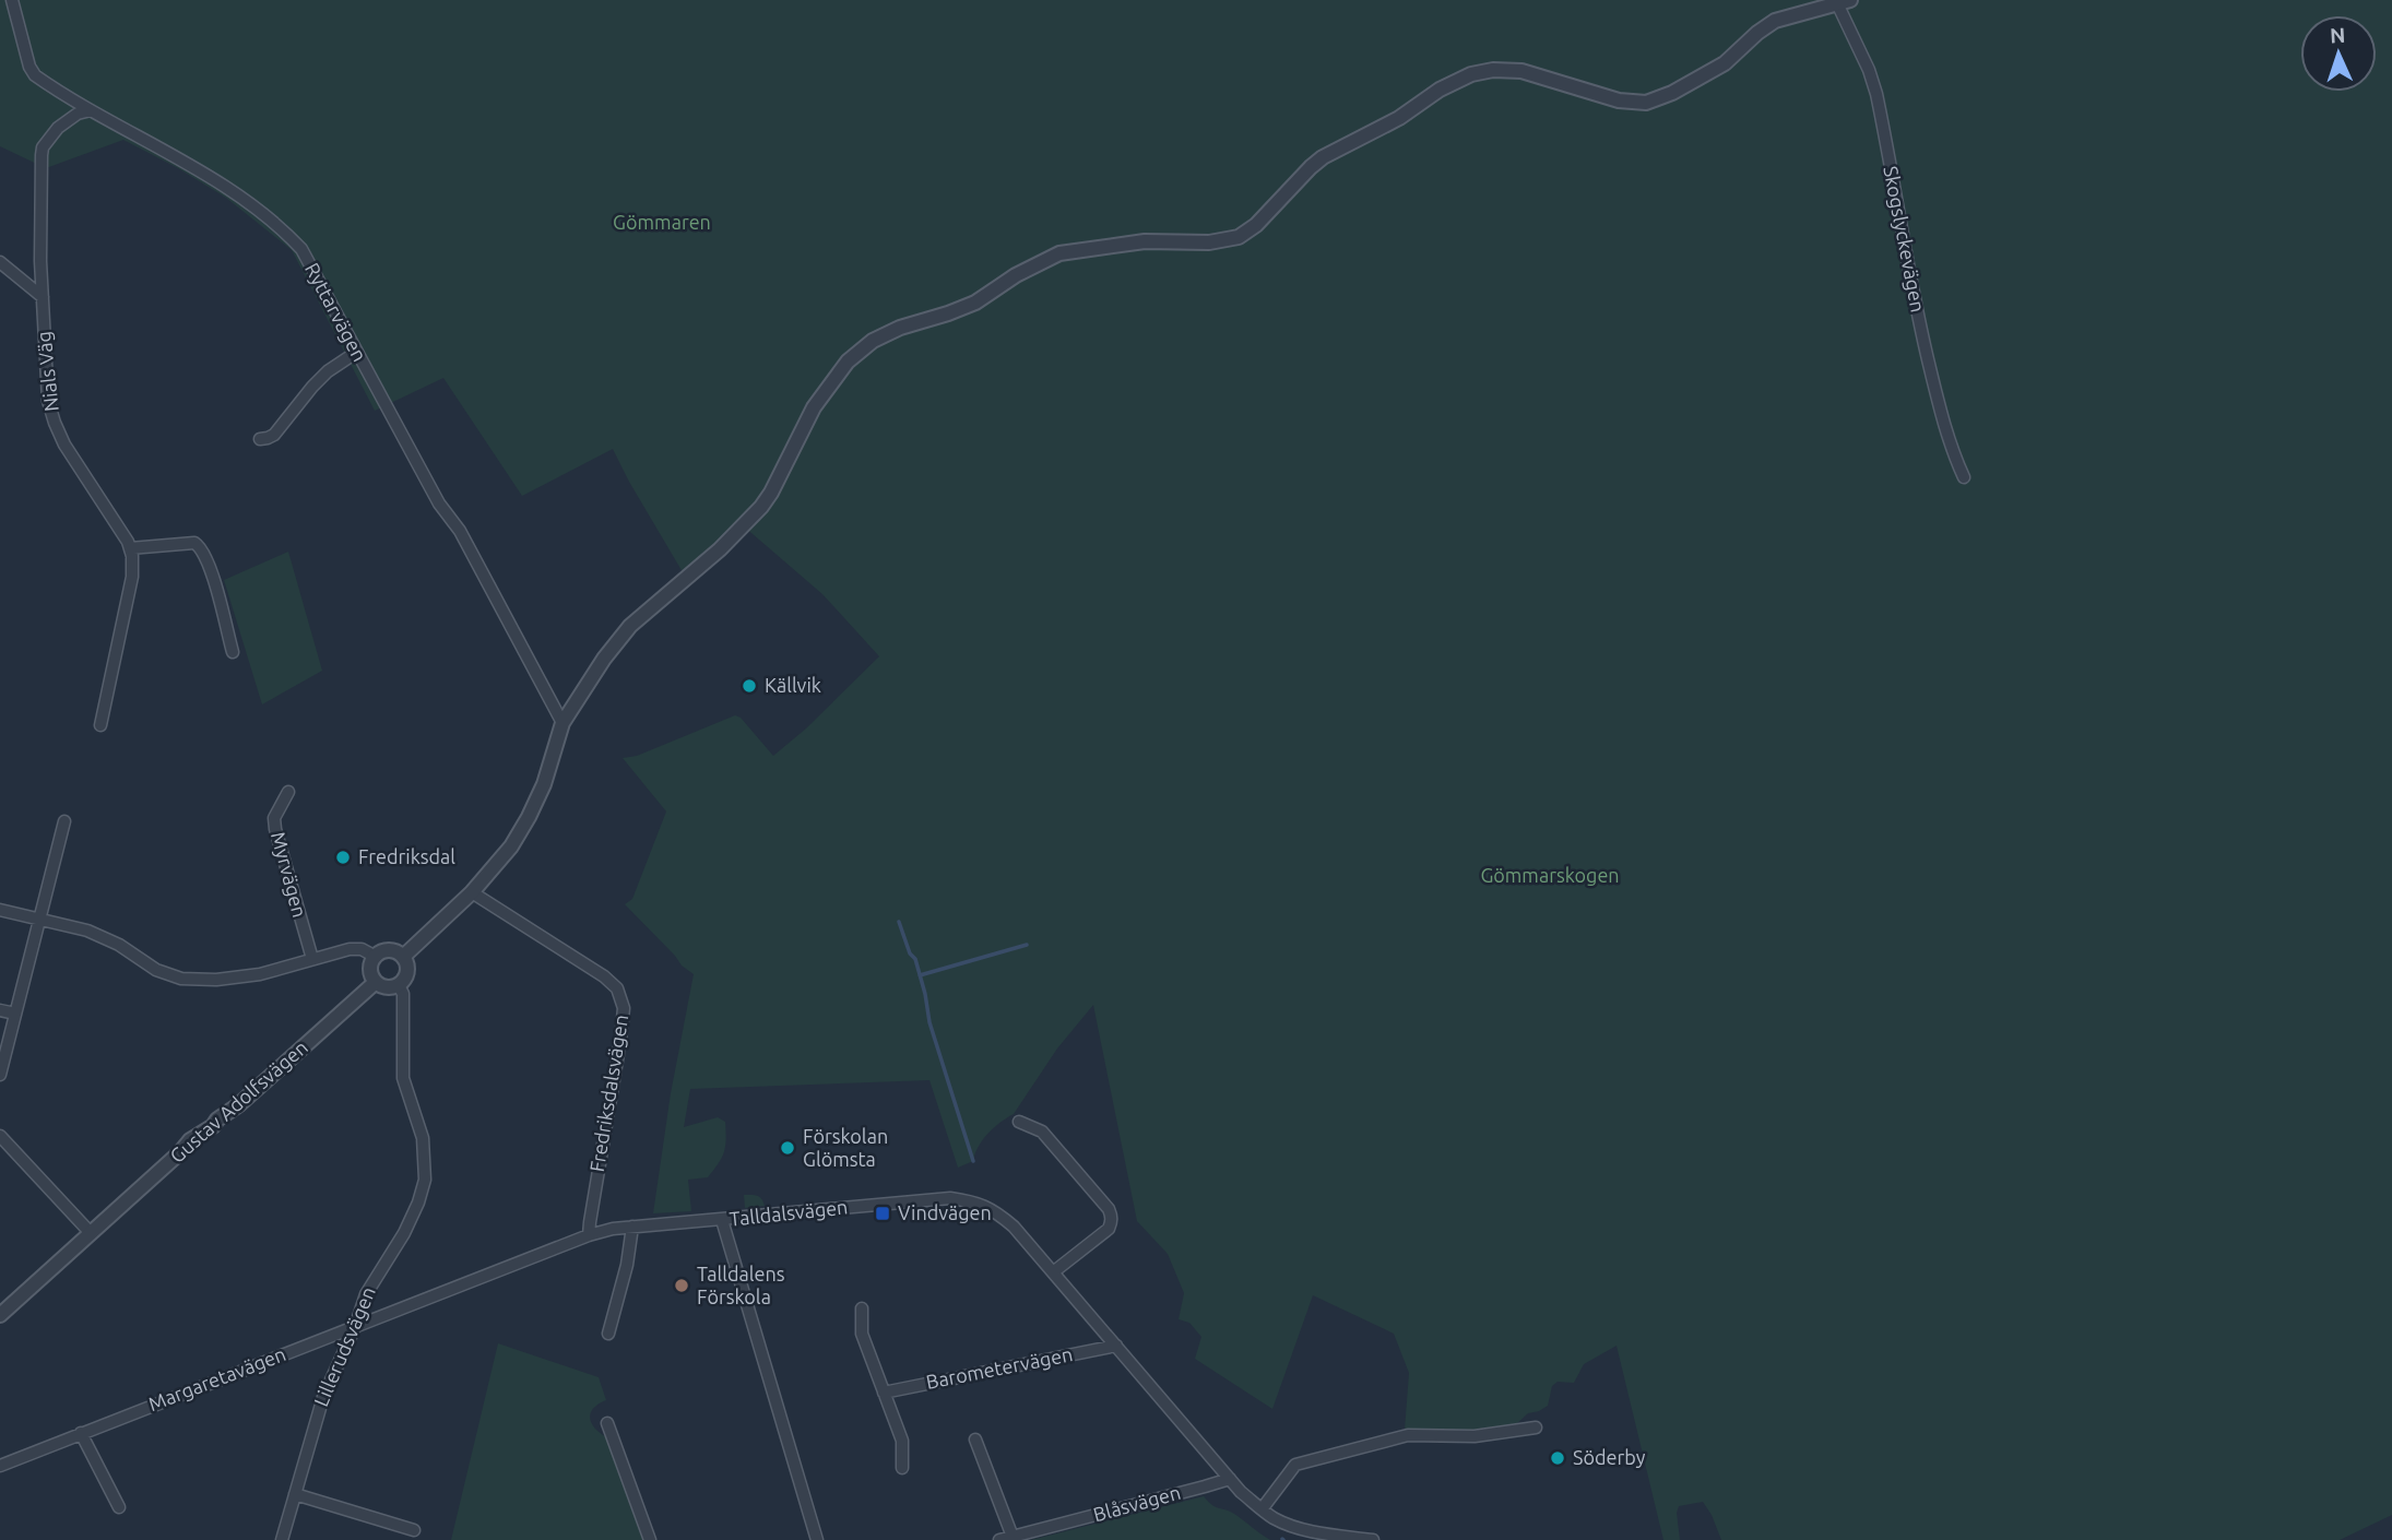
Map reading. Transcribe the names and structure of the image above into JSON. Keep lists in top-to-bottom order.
{
  "streets": {
    "street": [
      "Skogslyckevägen",
      "Ryttarvägen",
      "Nials Väg",
      "Myrvägen",
      "Fredriksdalsvägen",
      "Gustav Adolfsvägen",
      "Talldalsvägen",
      "Lillerudsvägen",
      "Barometervägen",
      "Margaretavägen",
      "Blåsvägen"
    ]
  },
  "crossings": [
    ["Ryttarvägen", "Nials Väg"],
    ["Fredriksdalsvägen", "Talldalsvägen"],
    ["Gustav Adolfsvägen", "Lillerudsvägen"],
    ["Talldalsvägen", "Lillerudsvägen"],
    ["Talldalsvägen", "Barometervägen"],
    ["Talldalsvägen", "Margaretavägen"],
    ["Talldalsvägen", "Blåsvägen"],
    ["Lillerudsvägen", "Margaretavägen"]
  ],
  "parks": ["Gömmaren", "Gömmarskogen"],
  "places": {
    "other": [
      "Källvik",
      "Fredriksdal",
      "Förskolan Glömsta",
      "Talldalens Förskola",
      "Söderby"
    ],
    "transit": ["Vindvägen"]
  },
  "north": "top"
}
